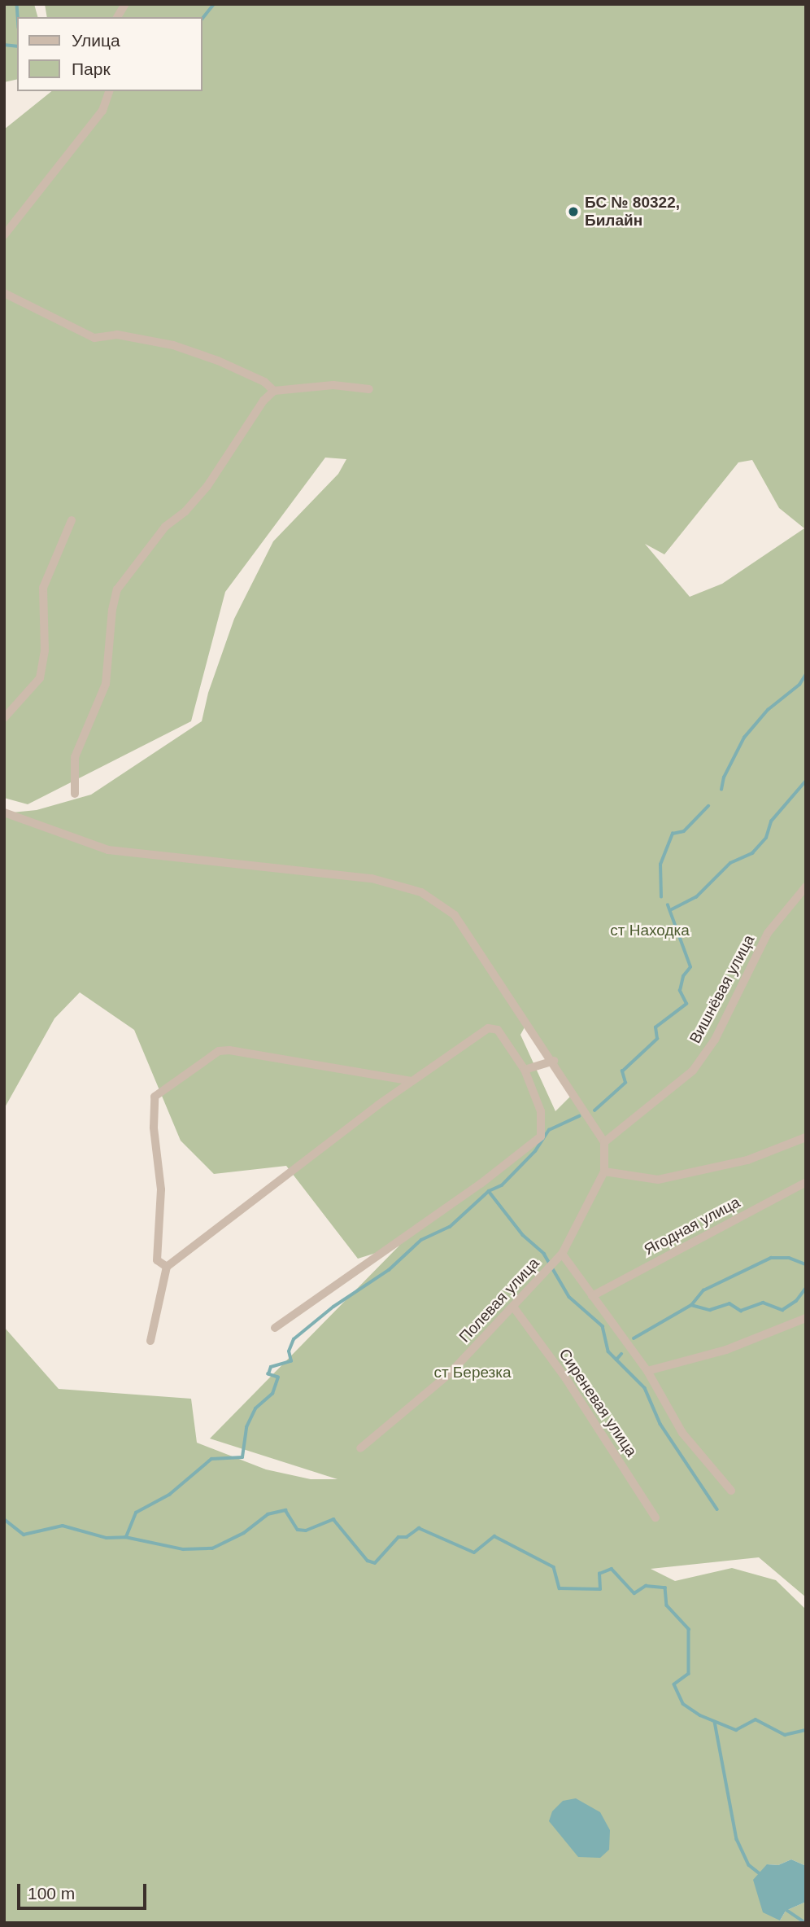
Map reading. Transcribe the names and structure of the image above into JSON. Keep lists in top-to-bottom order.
{
  "streets": {
    "street": [
      "Вишнёвая улица",
      "Ягодная улица",
      "Полевая улица",
      "Сиреневая улица"
    ]
  },
  "crossings": [
    ["Полевая улица", "Сиреневая улица"]
  ],
  "parks": ["ст Находка", "ст Березка"],
  "places": ["БС № 80322, Билайн"],
  "legend": ["Улица", "Парк"],
  "scale_bar": "100 m"
}
